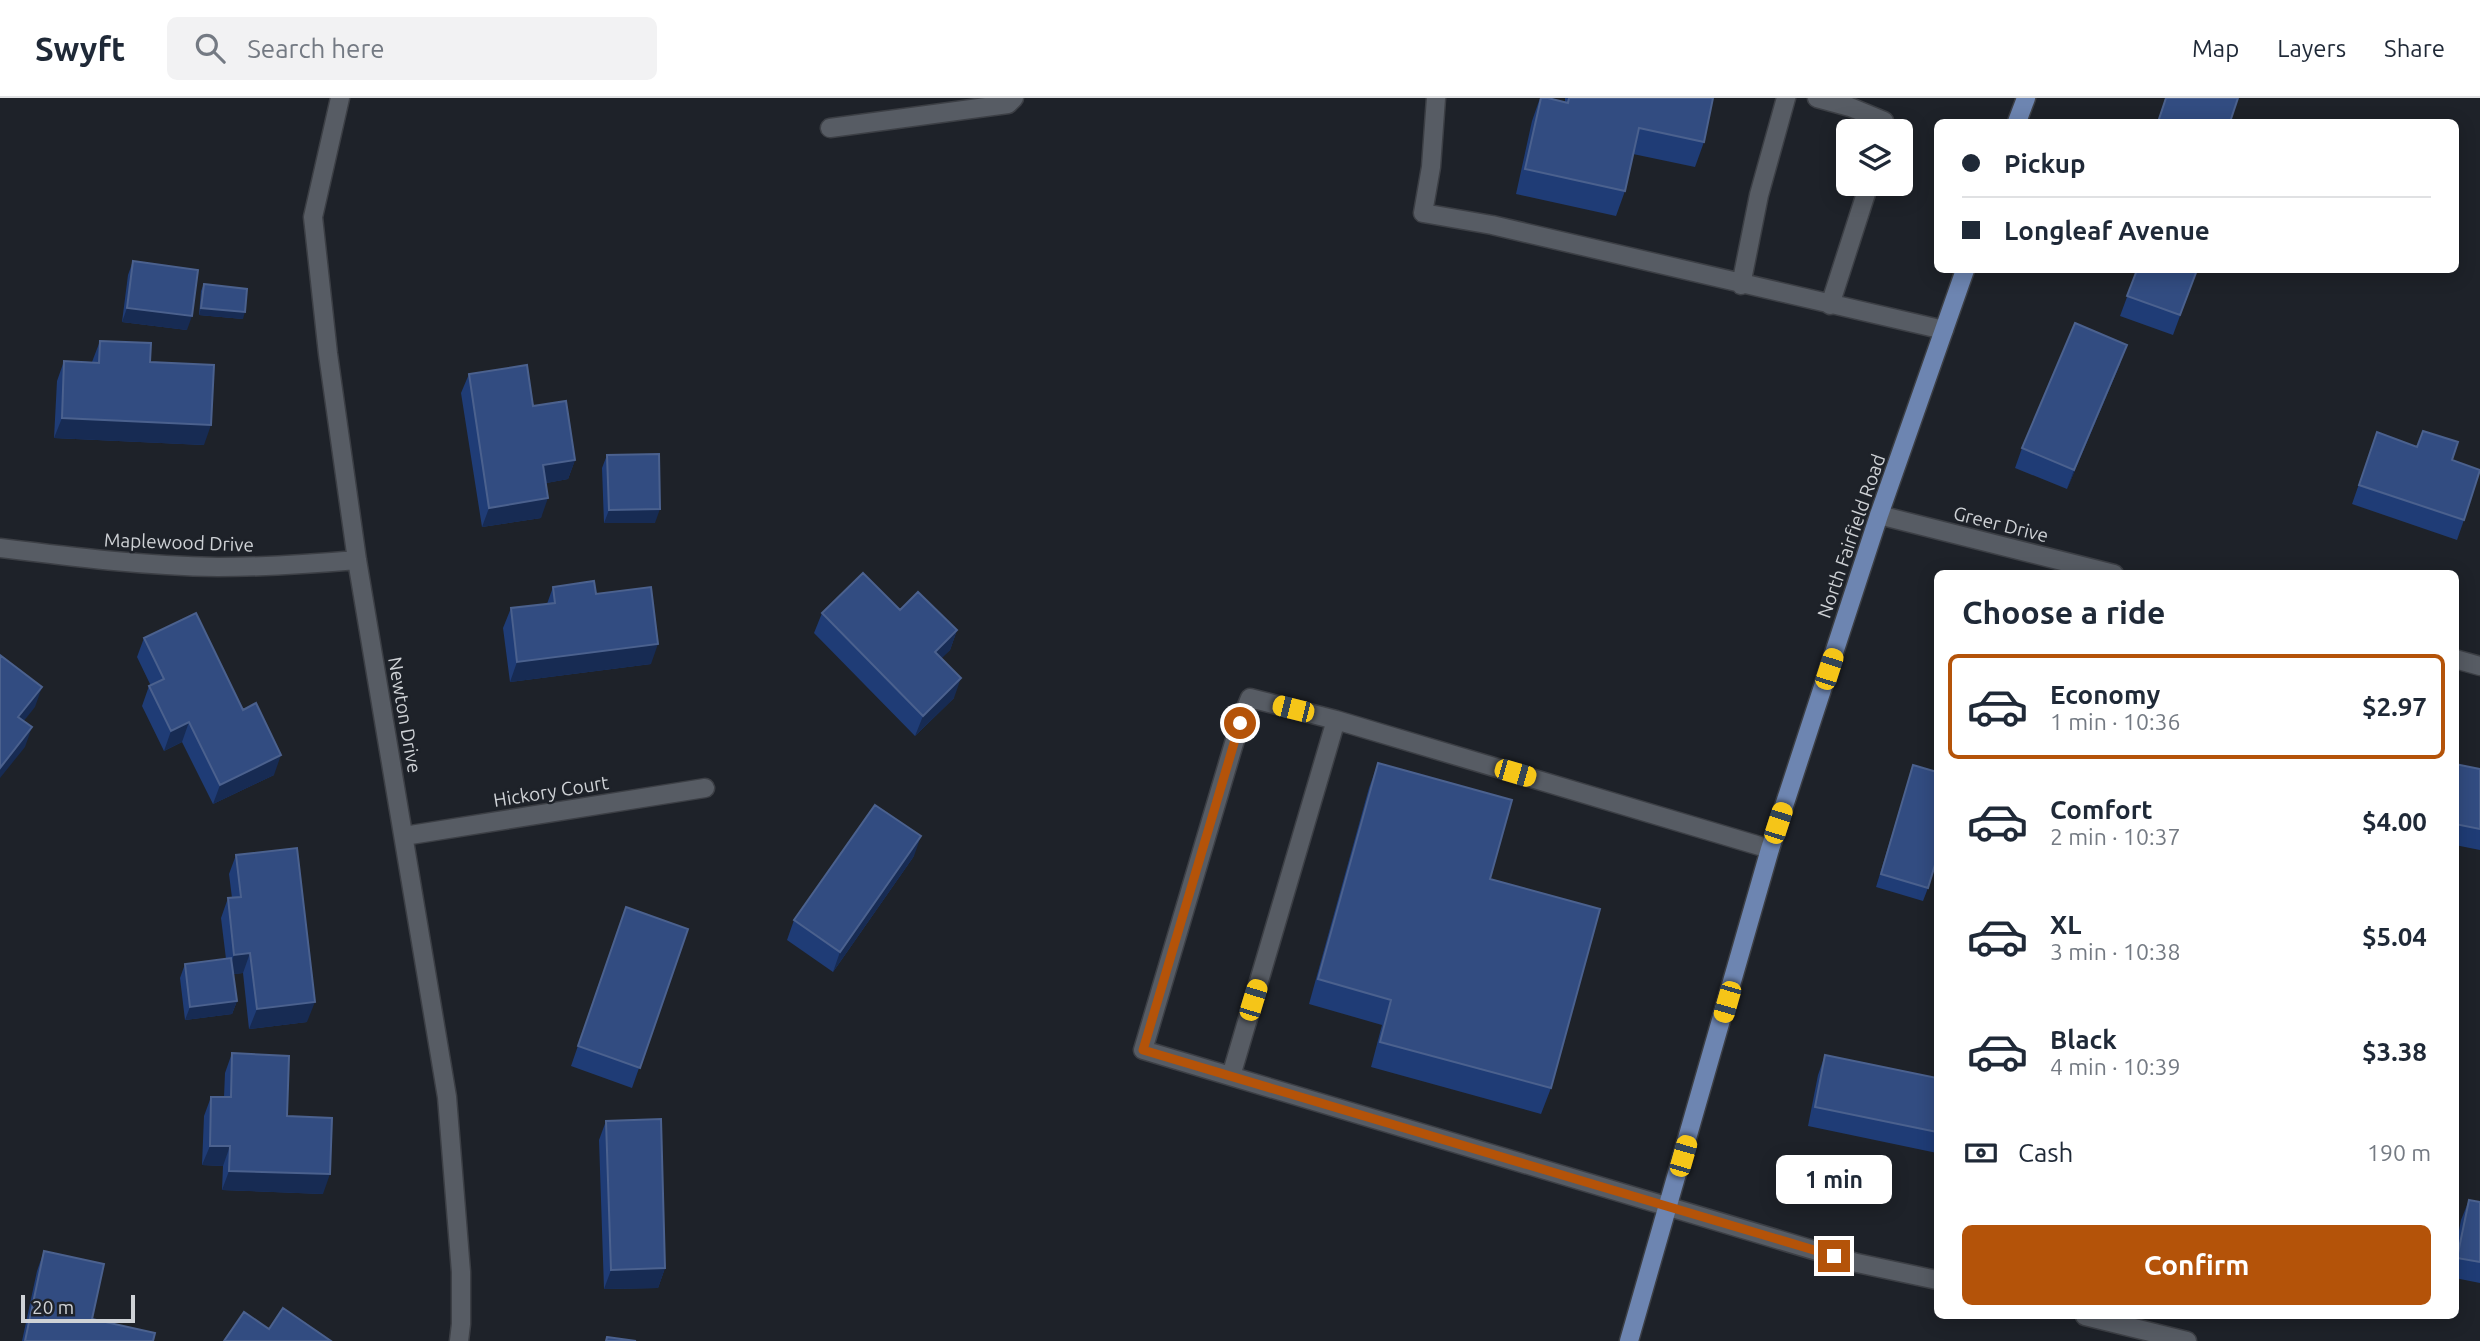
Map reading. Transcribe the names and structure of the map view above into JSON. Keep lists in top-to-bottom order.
{
  "streets": {
    "main road": ["North Fairfield Road"],
    "street": [
      "Greer Drive",
      "Maplewood Drive",
      "Newton Drive",
      "Hickory Court"
    ]
  },
  "crossings": [
    ["Greer Drive", "North Fairfield Road"],
    ["Maplewood Drive", "Newton Drive"],
    ["Newton Drive", "Hickory Court"]
  ],
  "scale_bar": "20 m",
  "page": {
    "header": "Swyft",
    "search": "Search here",
    "nav": ["Map", "Layers", "Share"],
    "banner": ["Pickup", "Longleaf Avenue"],
    "heading": "Choose a ride",
    "list": [
      {
        "name": "Economy",
        "note": "1 min · 10:36",
        "value": "$2.97"
      },
      {
        "name": "Comfort",
        "note": "2 min · 10:37",
        "value": "$4.00"
      },
      {
        "name": "XL",
        "note": "3 min · 10:38",
        "value": "$5.04"
      },
      {
        "name": "Black",
        "note": "4 min · 10:39",
        "value": "$3.38"
      }
    ],
    "pay": ["Cash", "190 m"],
    "bubble": "1 min",
    "buttons": "Confirm",
    "scale": "20 m"
  }
}
